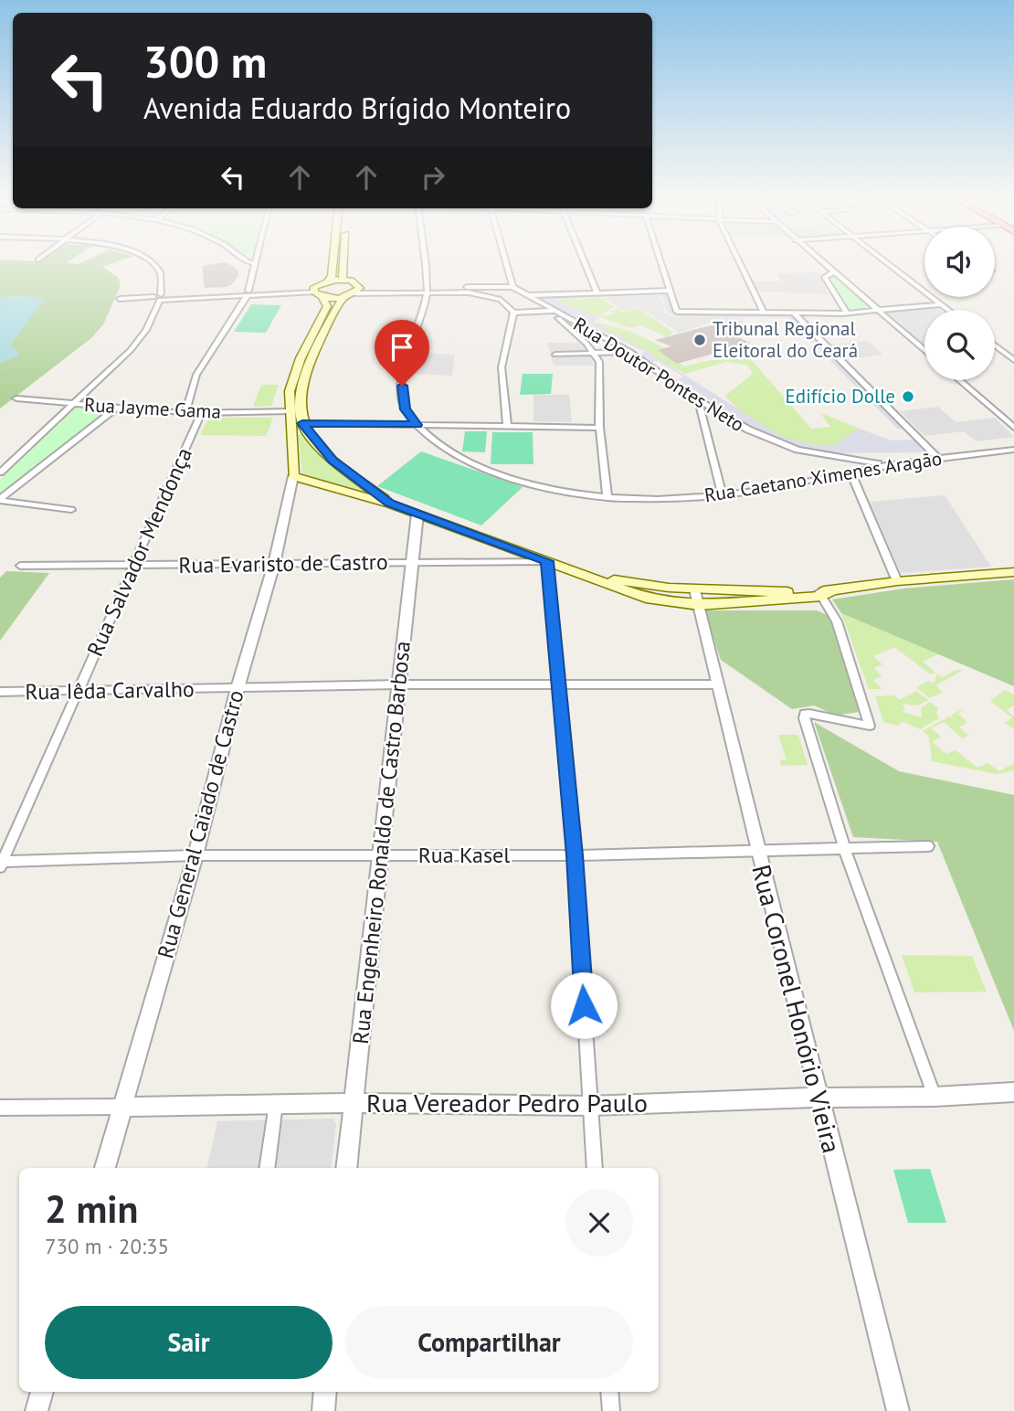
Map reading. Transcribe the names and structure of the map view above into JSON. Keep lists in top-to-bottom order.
{
  "streets": {
    "street": [
      "Rua Doutor Pontes Neto",
      "Rua Jayme Gama",
      "Rua Caetano Ximenes Aragão",
      "Rua Salvador Mendonça",
      "Rua Evaristo de Castro",
      "Rua Iêda Carvalho",
      "Rua General Caiado de Castro",
      "Rua Engenheiro Ronaldo de Castro Barbosa",
      "Rua Kasel",
      "Rua Coronel Honório Vieira",
      "Rua Vereador Pedro Paulo"
    ]
  },
  "crossings": [
    ["Rua Doutor Pontes Neto", "Rua Caetano Ximenes Aragão"],
    ["Rua Jayme Gama", "Rua Salvador Mendonça"],
    ["Rua Salvador Mendonça", "Rua Evaristo de Castro"],
    ["Rua Salvador Mendonça", "Rua Iêda Carvalho"],
    ["Rua Salvador Mendonça", "Rua Kasel"],
    ["Rua Evaristo de Castro", "Rua General Caiado de Castro"],
    ["Rua Evaristo de Castro", "Rua Engenheiro Ronaldo de Castro Barbosa"],
    ["Rua Iêda Carvalho", "Rua General Caiado de Castro"],
    ["Rua Iêda Carvalho", "Rua Engenheiro Ronaldo de Castro Barbosa"],
    ["Rua Iêda Carvalho", "Rua Coronel Honório Vieira"],
    ["Rua General Caiado de Castro", "Rua Kasel"],
    ["Rua General Caiado de Castro", "Rua Vereador Pedro Paulo"],
    ["Rua Engenheiro Ronaldo de Castro Barbosa", "Rua Kasel"],
    ["Rua Engenheiro Ronaldo de Castro Barbosa", "Rua Vereador Pedro Paulo"],
    ["Rua Kasel", "Rua Coronel Honório Vieira"],
    ["Rua Coronel Honório Vieira", "Rua Vereador Pedro Paulo"]
  ],
  "places": ["Tribunal Regional Eleitoral do Ceará", "Edifício Dolle"],
  "page": {
    "turn": ["300 m", "Avenida Eduardo Brígido Monteiro"],
    "heading": ["2 min", "730 m · 20:35"],
    "buttons": ["Sair", "Compartilhar"]
  }
}
